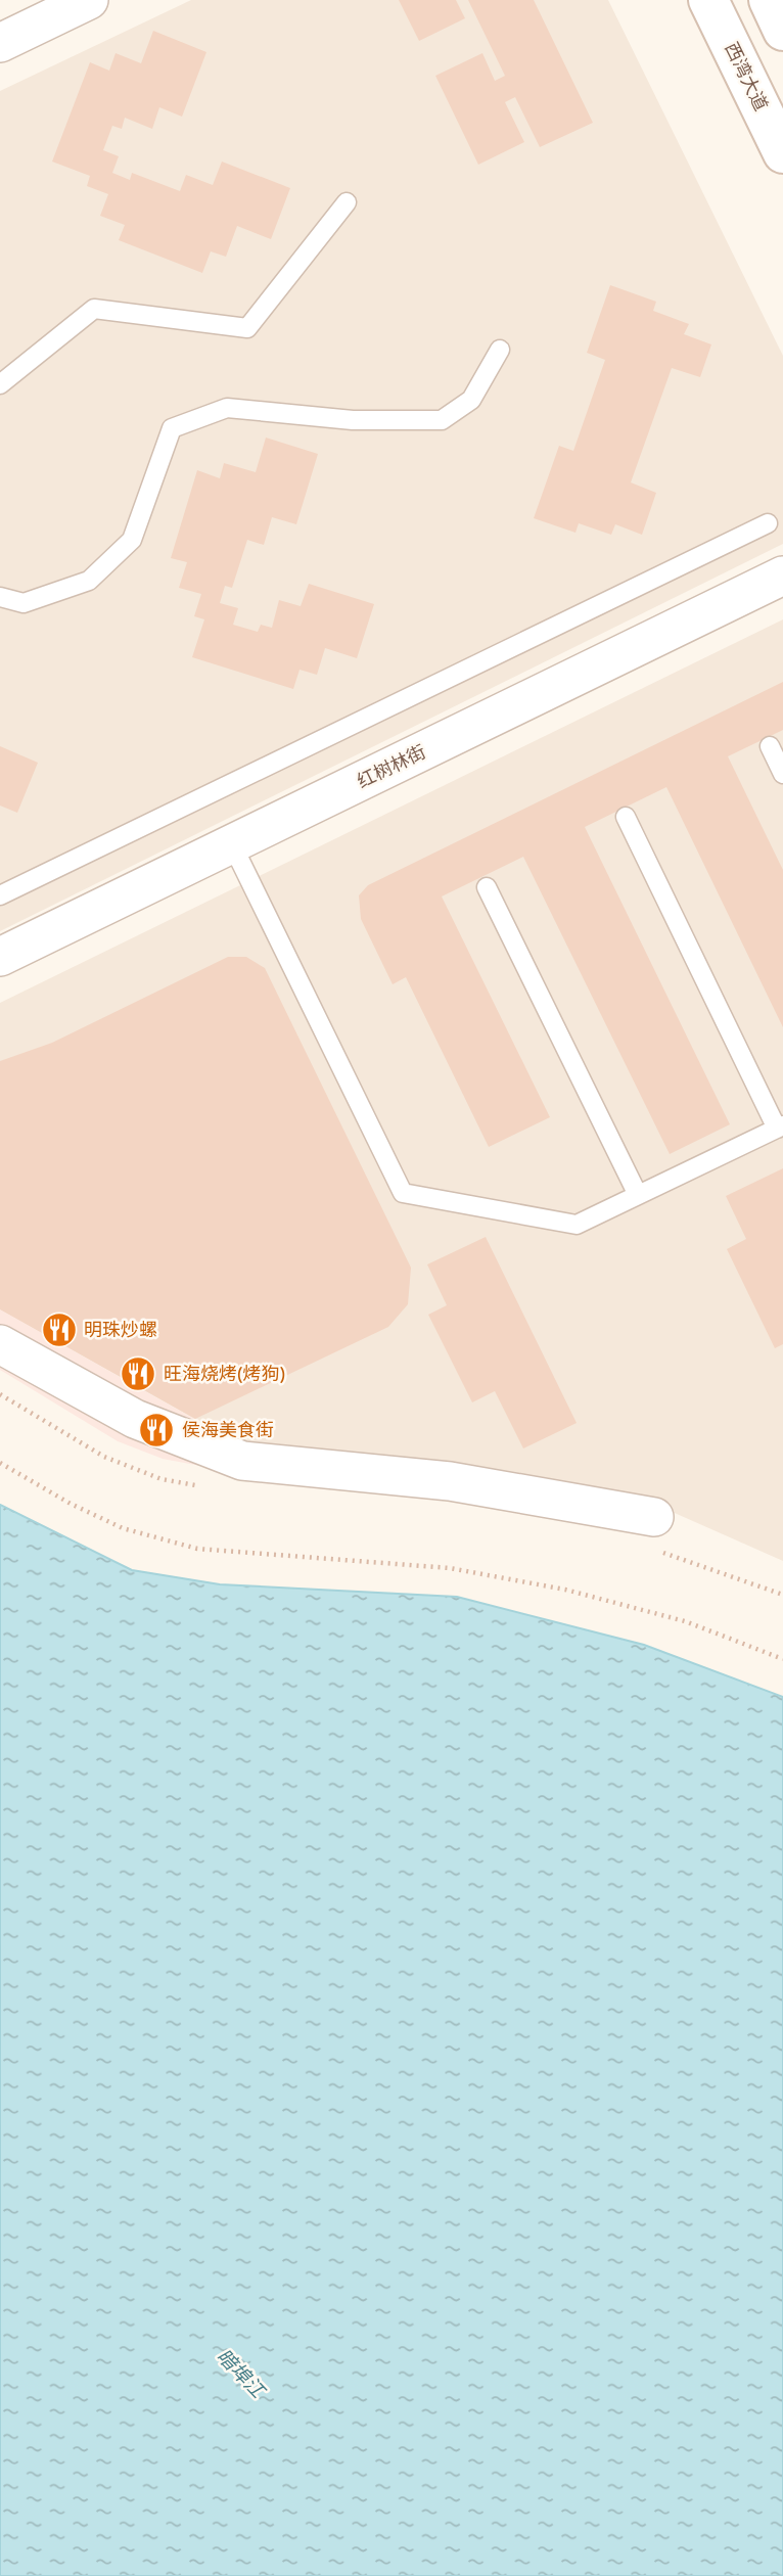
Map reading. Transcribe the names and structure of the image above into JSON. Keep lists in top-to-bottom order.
{
  "streets": {
    "main road": ["西湾大道"],
    "street": ["红树林街"]
  },
  "water": ["暗埠江"],
  "places": {
    "restaurant": ["明珠炒螺", "旺海烧烤(烤狗)", "侯海美食街"]
  }
}
